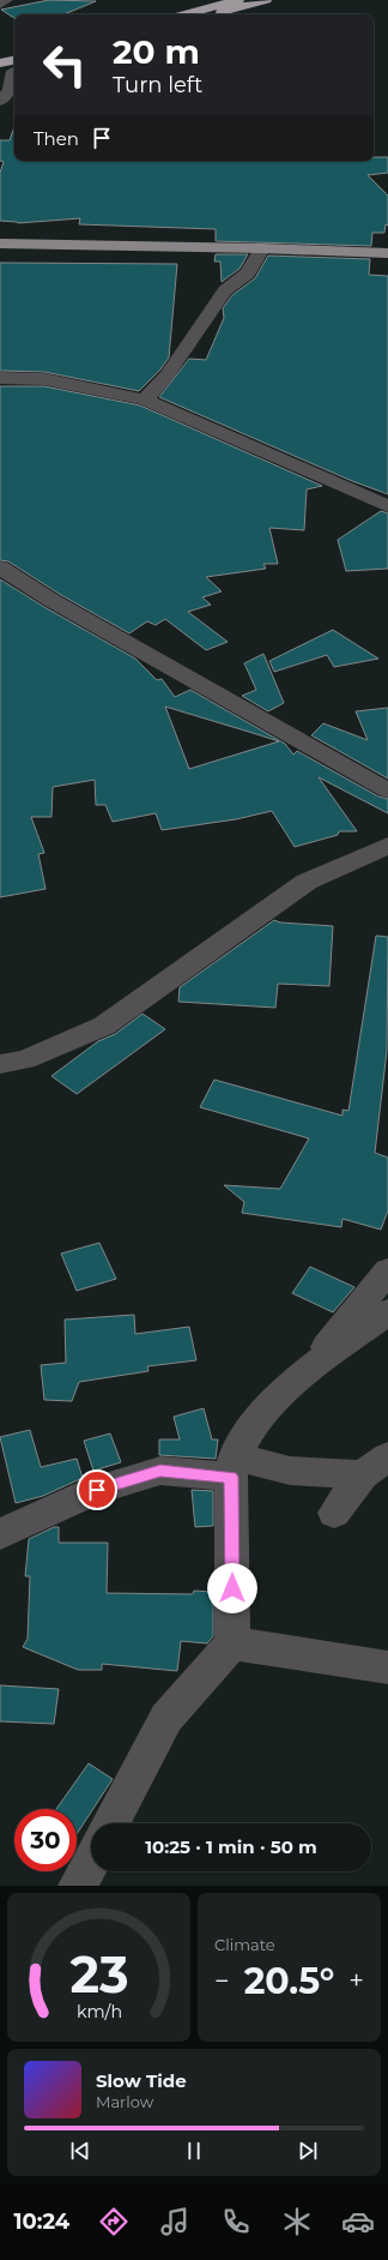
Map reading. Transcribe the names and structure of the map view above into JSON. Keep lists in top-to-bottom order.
{
  "page": {
    "turn": ["20 m", "Turn left"],
    "then": "Then",
    "limit": "30",
    "trip": "10:25 · 1 min · 50 m",
    "tile": "Climate",
    "heat": ["−", "20.5°", "+"],
    "song": ["Slow Tide", "Marlow"],
    "tabs": "10:24",
    "gauge": ["23", "km/h"]
  }
}
